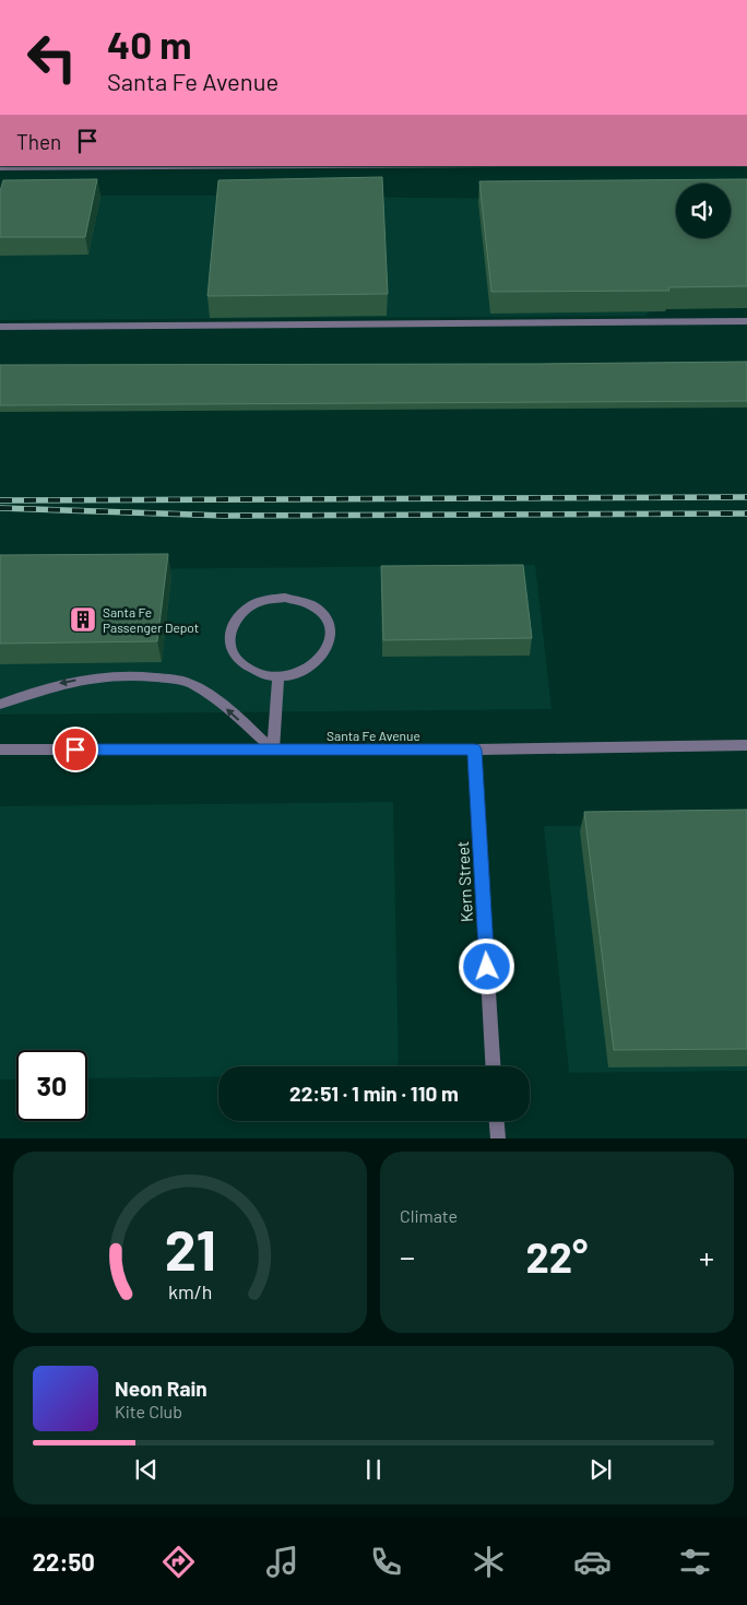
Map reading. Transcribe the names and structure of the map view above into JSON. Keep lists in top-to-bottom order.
{
  "streets": {
    "street": ["Santa Fe Avenue", "Kern Street"]
  },
  "crossings": [
    ["Santa Fe Avenue", "Kern Street"]
  ],
  "places": {
    "building": ["Santa Fe Passenger Depot"]
  },
  "page": {
    "turn": ["40 m", "Santa Fe Avenue"],
    "then": "Then",
    "limit": "30",
    "trip": "22:51 · 1 min · 110 m",
    "tile": "Climate",
    "heat": ["−", "22°", "+"],
    "song": ["Neon Rain", "Kite Club"],
    "tabs": "22:50",
    "gauge": ["21", "km/h"]
  }
}
